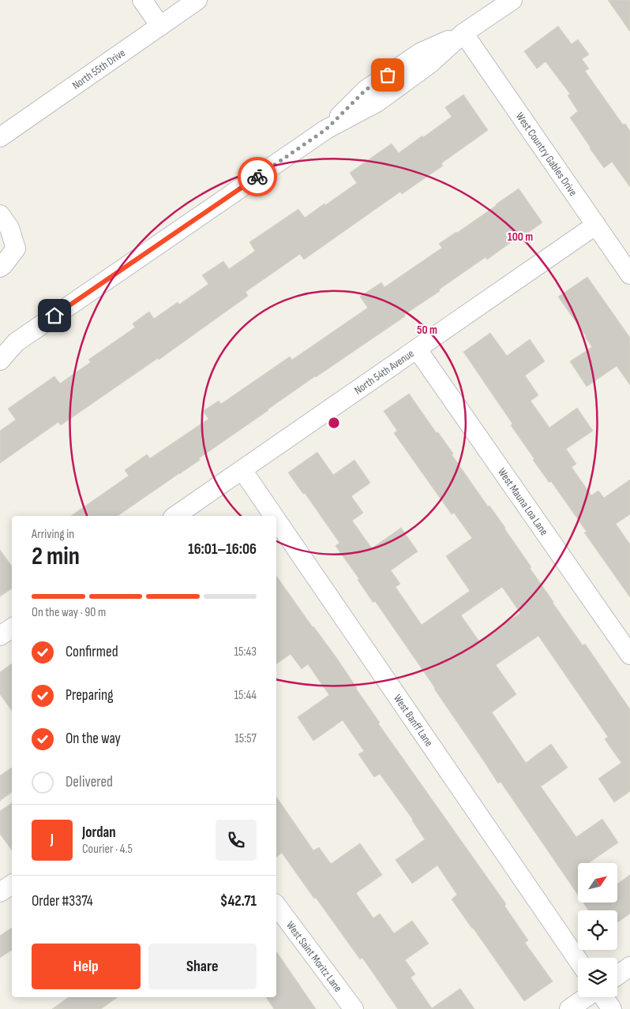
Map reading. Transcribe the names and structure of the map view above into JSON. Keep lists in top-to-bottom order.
{
  "streets": {
    "street": [
      "North 55th Drive",
      "West Country Gables Drive",
      "North 54th Avenue",
      "West Mauna Loa Lane",
      "West Banff Lane",
      "West Saint Moritz Lane"
    ]
  },
  "crossings": [
    ["West Country Gables Drive", "North 54th Avenue"],
    ["North 54th Avenue", "West Mauna Loa Lane"],
    ["North 54th Avenue", "West Banff Lane"]
  ],
  "north": "top right",
  "page": {
    "heading": ["2 min", "Arriving in", "16:01–16:06"],
    "panel": [
      "Jordan",
      "Courier · 4.5",
      "Order #3374",
      "$42.71"
    ],
    "bar": "On the way · 90 m",
    "list": [
      ["Confirmed", "15:43"],
      ["Preparing", "15:44"],
      ["On the way", "15:57"],
      "Delivered"
    ],
    "round": "J",
    "buttons": ["Help", "Share"]
  },
  "rings": ["100 m", "50 m"]
}
